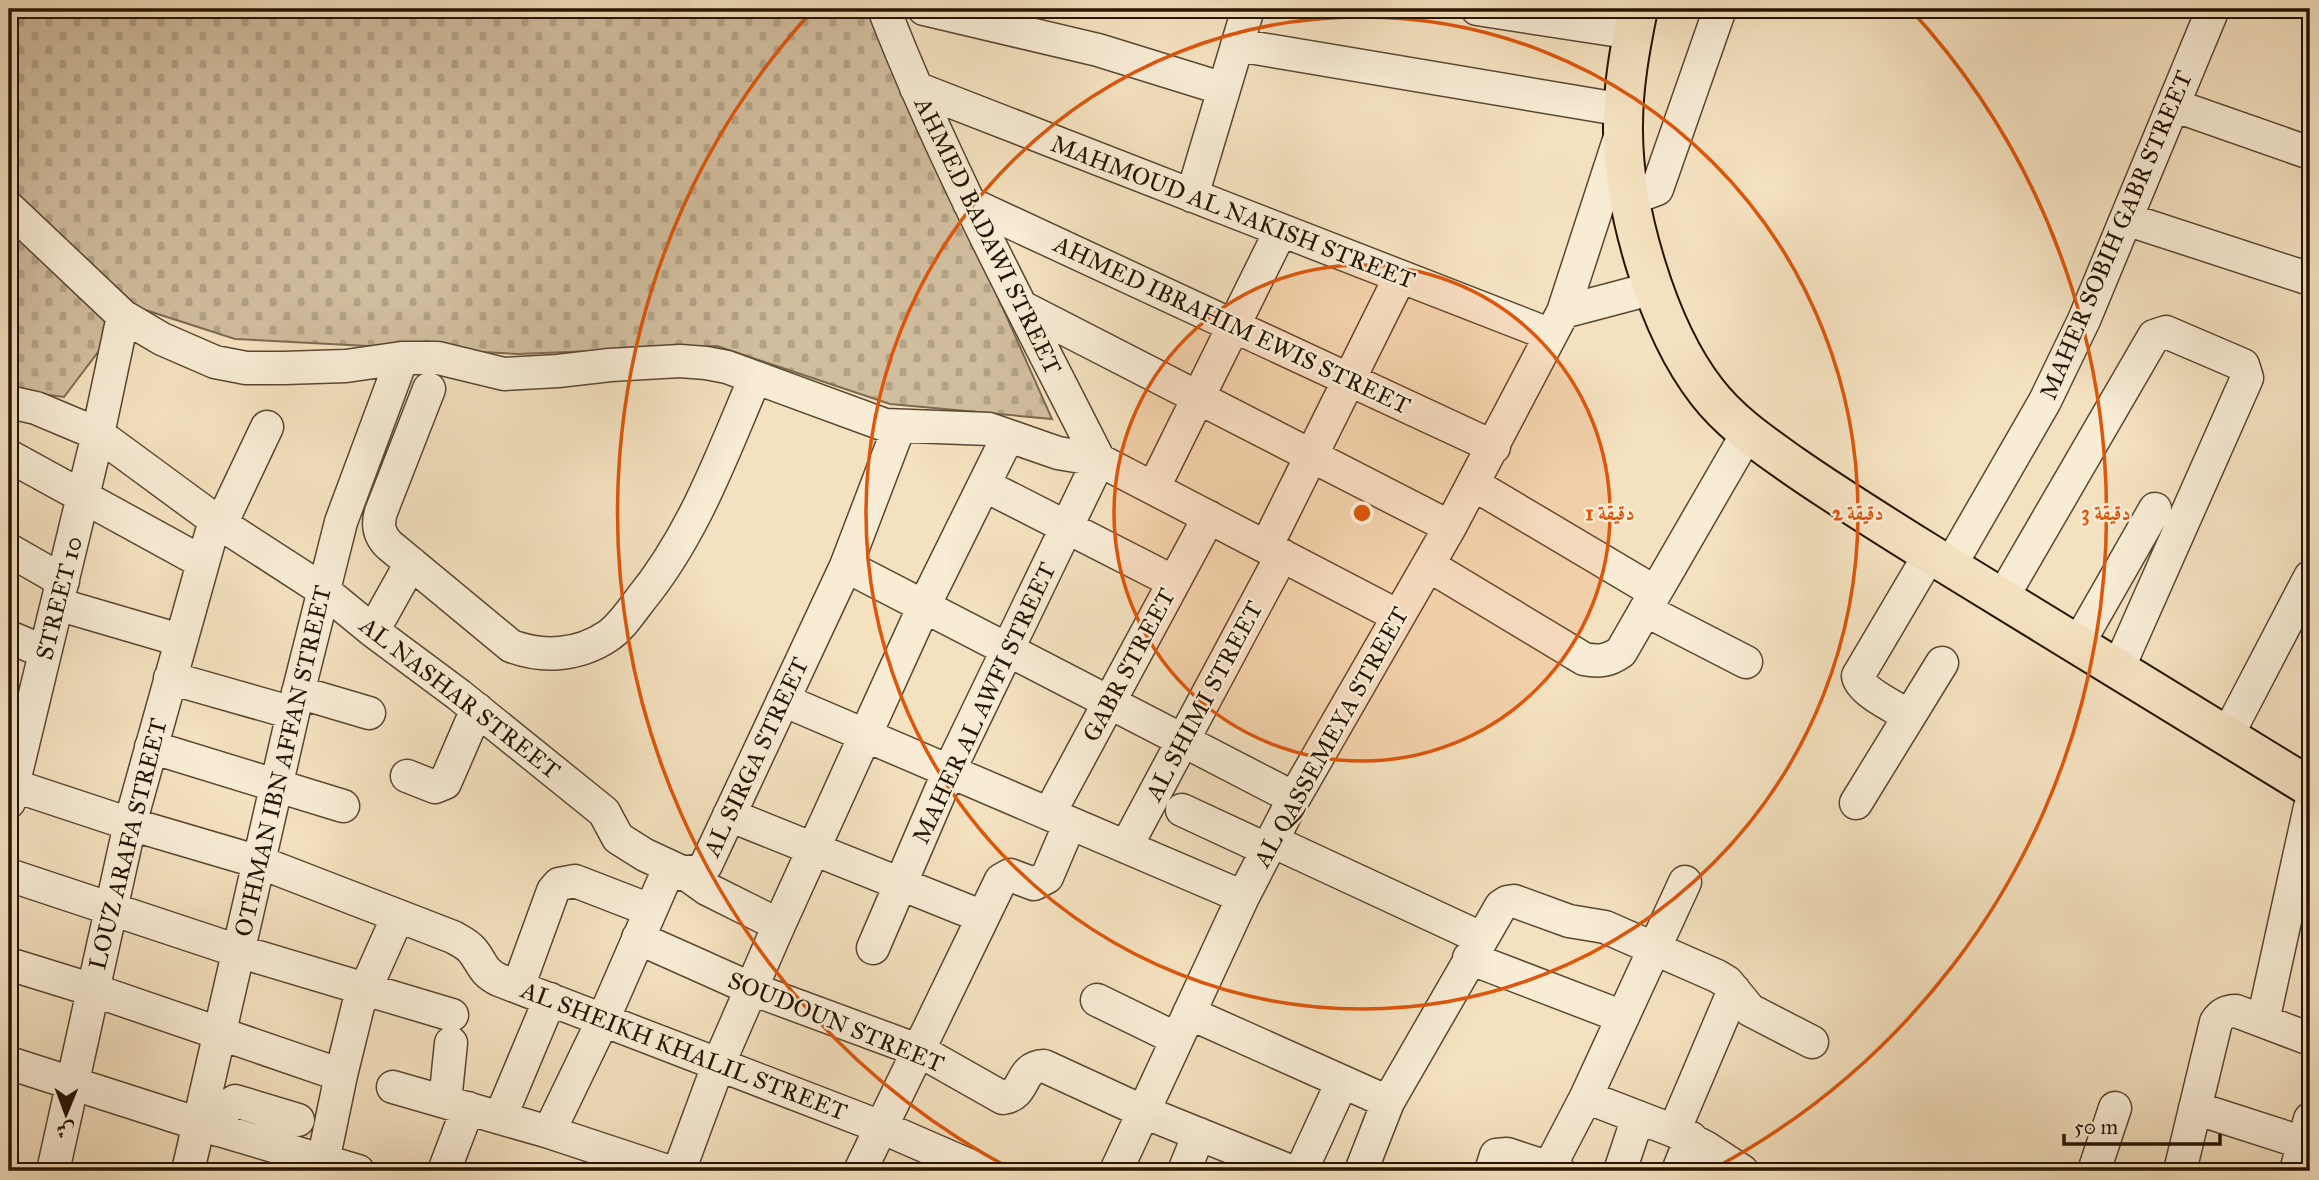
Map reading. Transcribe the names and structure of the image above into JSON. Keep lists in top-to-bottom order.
{
  "streets": {
    "street": [
      "MAHMOUD AL NAKISH STREET",
      "MAHER SOBIH GABR STREET",
      "AHMED BADAWI STREET",
      "AHMED IBRAHIM EWIS STREET",
      "STREET 10",
      "GABR STREET",
      "AL NASHAR STREET",
      "AL SHIMI STREET",
      "MAHER AL AWFI STREET",
      "AL QASSEMEYA STREET",
      "AL SIRGA STREET",
      "OTHMAN IBN AFFAN STREET",
      "LOUZ ARAFA STREET",
      "SOUDOUN STREET",
      "AL SHEIKH KHALIL STREET"
    ]
  },
  "crossings": [
    ["MAHMOUD AL NAKISH STREET", "AHMED BADAWI STREET"],
    ["MAHMOUD AL NAKISH STREET", "AL SHIMI STREET"],
    ["MAHMOUD AL NAKISH STREET", "AL QASSEMEYA STREET"],
    ["AHMED BADAWI STREET", "AHMED IBRAHIM EWIS STREET"],
    ["AHMED BADAWI STREET", "MAHER AL AWFI STREET"],
    ["AHMED IBRAHIM EWIS STREET", "AL SHIMI STREET"],
    ["AHMED IBRAHIM EWIS STREET", "AL QASSEMEYA STREET"],
    ["STREET 10", "AL NASHAR STREET"],
    ["STREET 10", "AL SHEIKH KHALIL STREET"],
    ["AL NASHAR STREET", "AL SIRGA STREET"],
    ["AL NASHAR STREET", "OTHMAN IBN AFFAN STREET"],
    ["AL NASHAR STREET", "LOUZ ARAFA STREET"],
    ["AL QASSEMEYA STREET", "SOUDOUN STREET"],
    ["AL SIRGA STREET", "SOUDOUN STREET"],
    ["AL SIRGA STREET", "AL SHEIKH KHALIL STREET"],
    ["OTHMAN IBN AFFAN STREET", "AL SHEIKH KHALIL STREET"],
    ["LOUZ ARAFA STREET", "AL SHEIKH KHALIL STREET"],
    ["SOUDOUN STREET", "AL SHEIKH KHALIL STREET"]
  ],
  "scale_bar": "50 m",
  "north": "bottom",
  "rings": ["1 دقيقة", "2 دقيقة", "3 دقيقة"]
}
